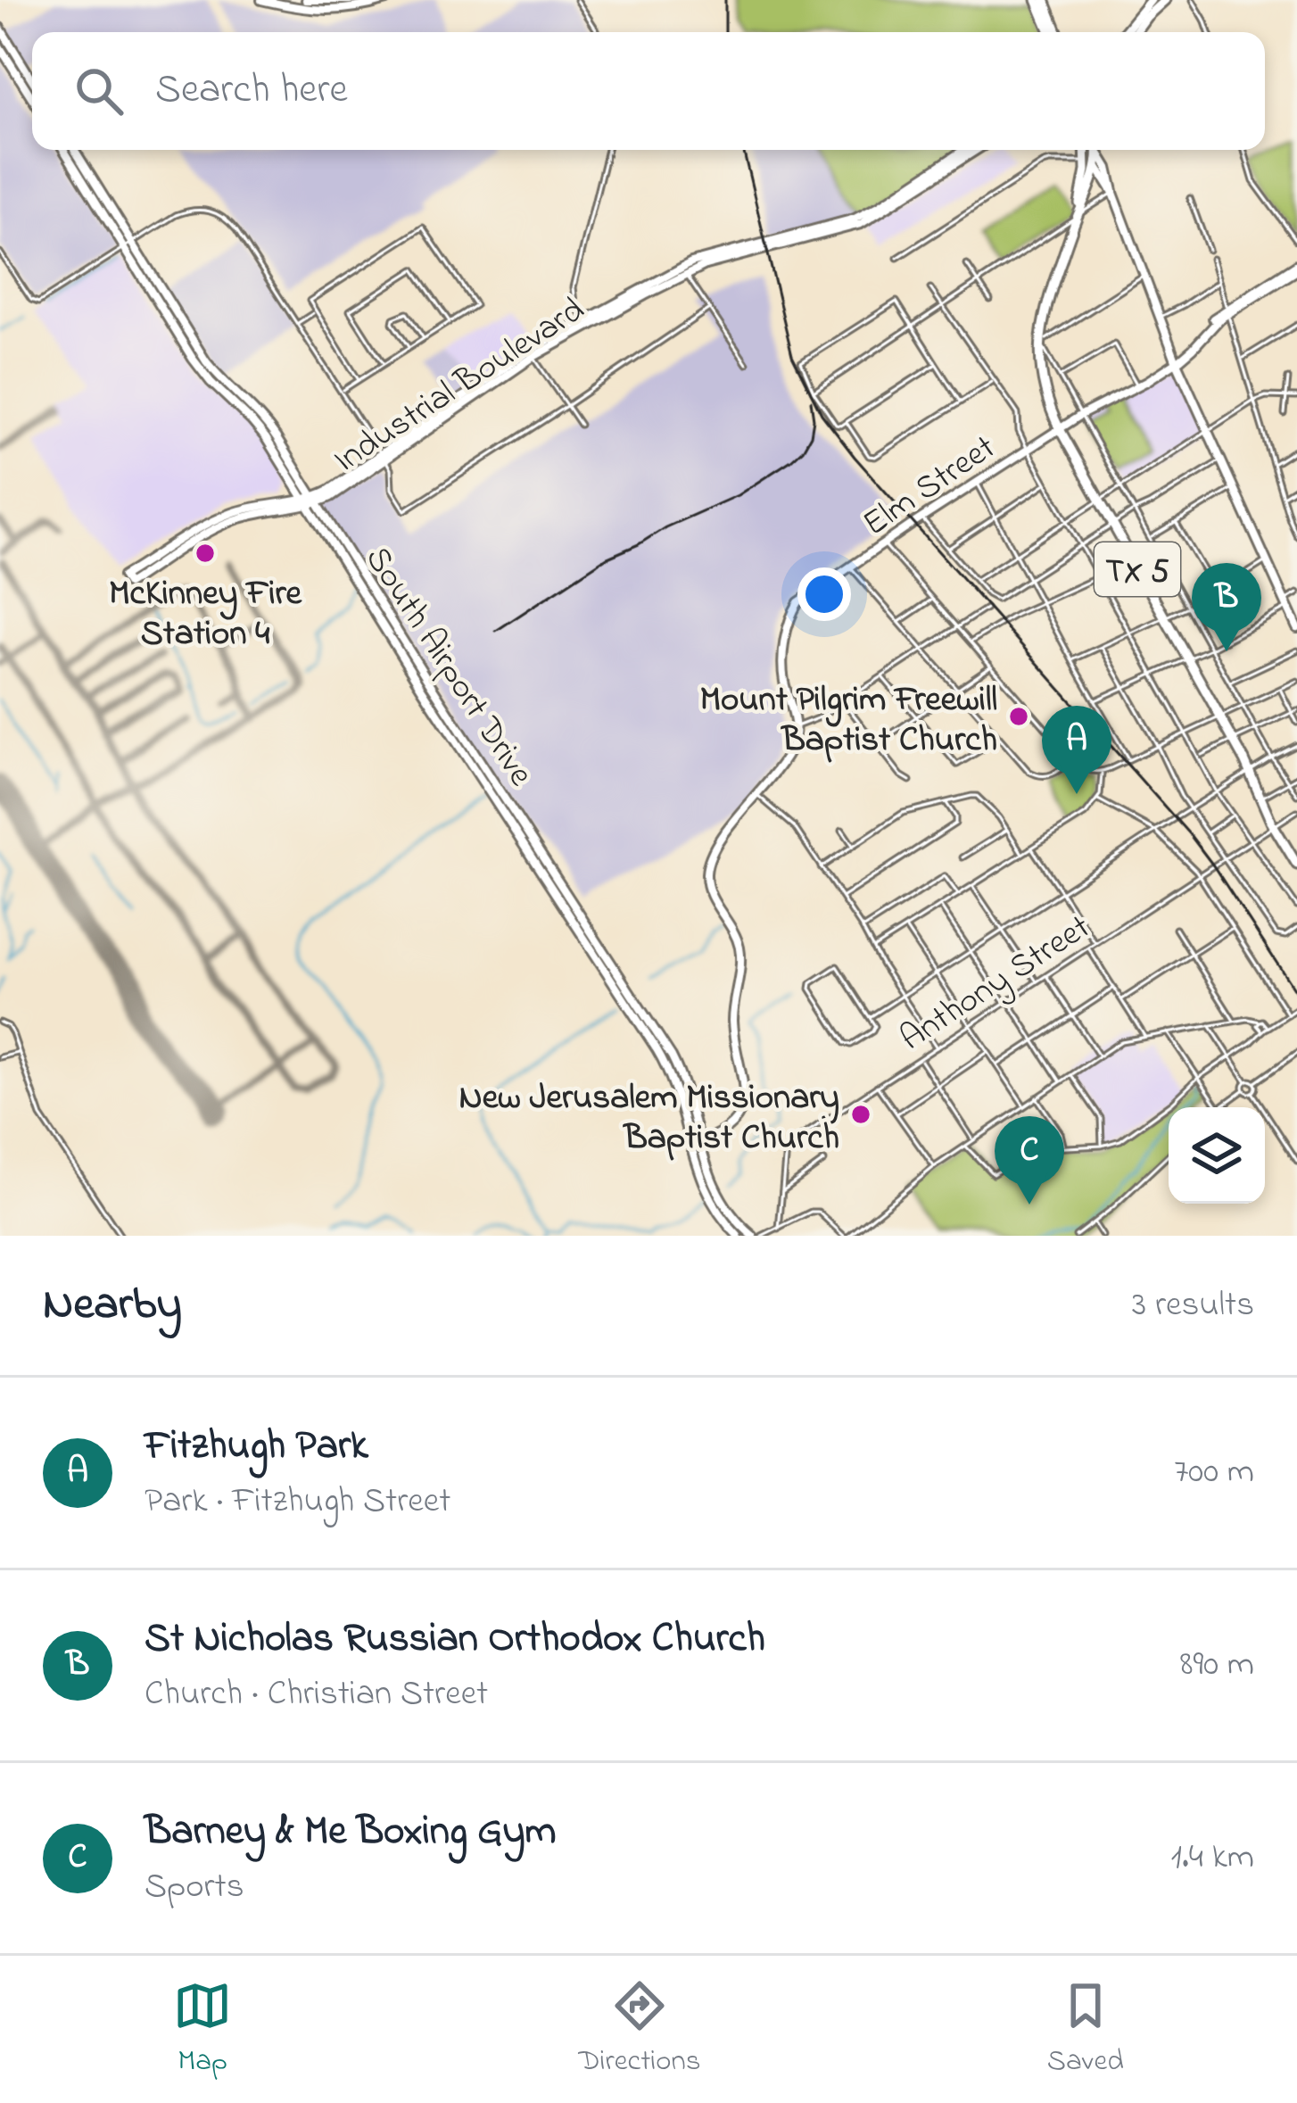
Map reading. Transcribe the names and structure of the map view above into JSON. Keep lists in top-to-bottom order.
{
  "streets": {
    "main road": [
      "Industrial Boulevard",
      "Elm Street",
      "TX 5",
      "South Airport Drive"
    ],
    "street": ["Anthony Street"]
  },
  "crossings": [
    ["Industrial Boulevard", "South Airport Drive"],
    ["Elm Street", "TX 5"],
    ["TX 5", "Anthony Street"]
  ],
  "places": ["McKinney Fire Station 4", "Mount Pilgrim Freewill Baptist Church", "New Jerusalem Missionary Baptist Church"],
  "page": {
    "search": "Search here",
    "pins": ["B", "A", "C"],
    "heading": ["Nearby", "3 results"],
    "list": [
      {
        "mark": "A",
        "name": "Fitzhugh Park",
        "note": "Park · Fitzhugh Street",
        "value": "700 m"
      },
      {
        "mark": "B",
        "name": "St Nicholas Russian Orthodox Church",
        "note": "Church · Christian Street",
        "value": "890 m"
      },
      {
        "mark": "C",
        "name": "Barney & Me Boxing Gym",
        "note": "Sports",
        "value": "1.4 km"
      }
    ],
    "nav": ["Map", "Directions", "Saved"]
  }
}
